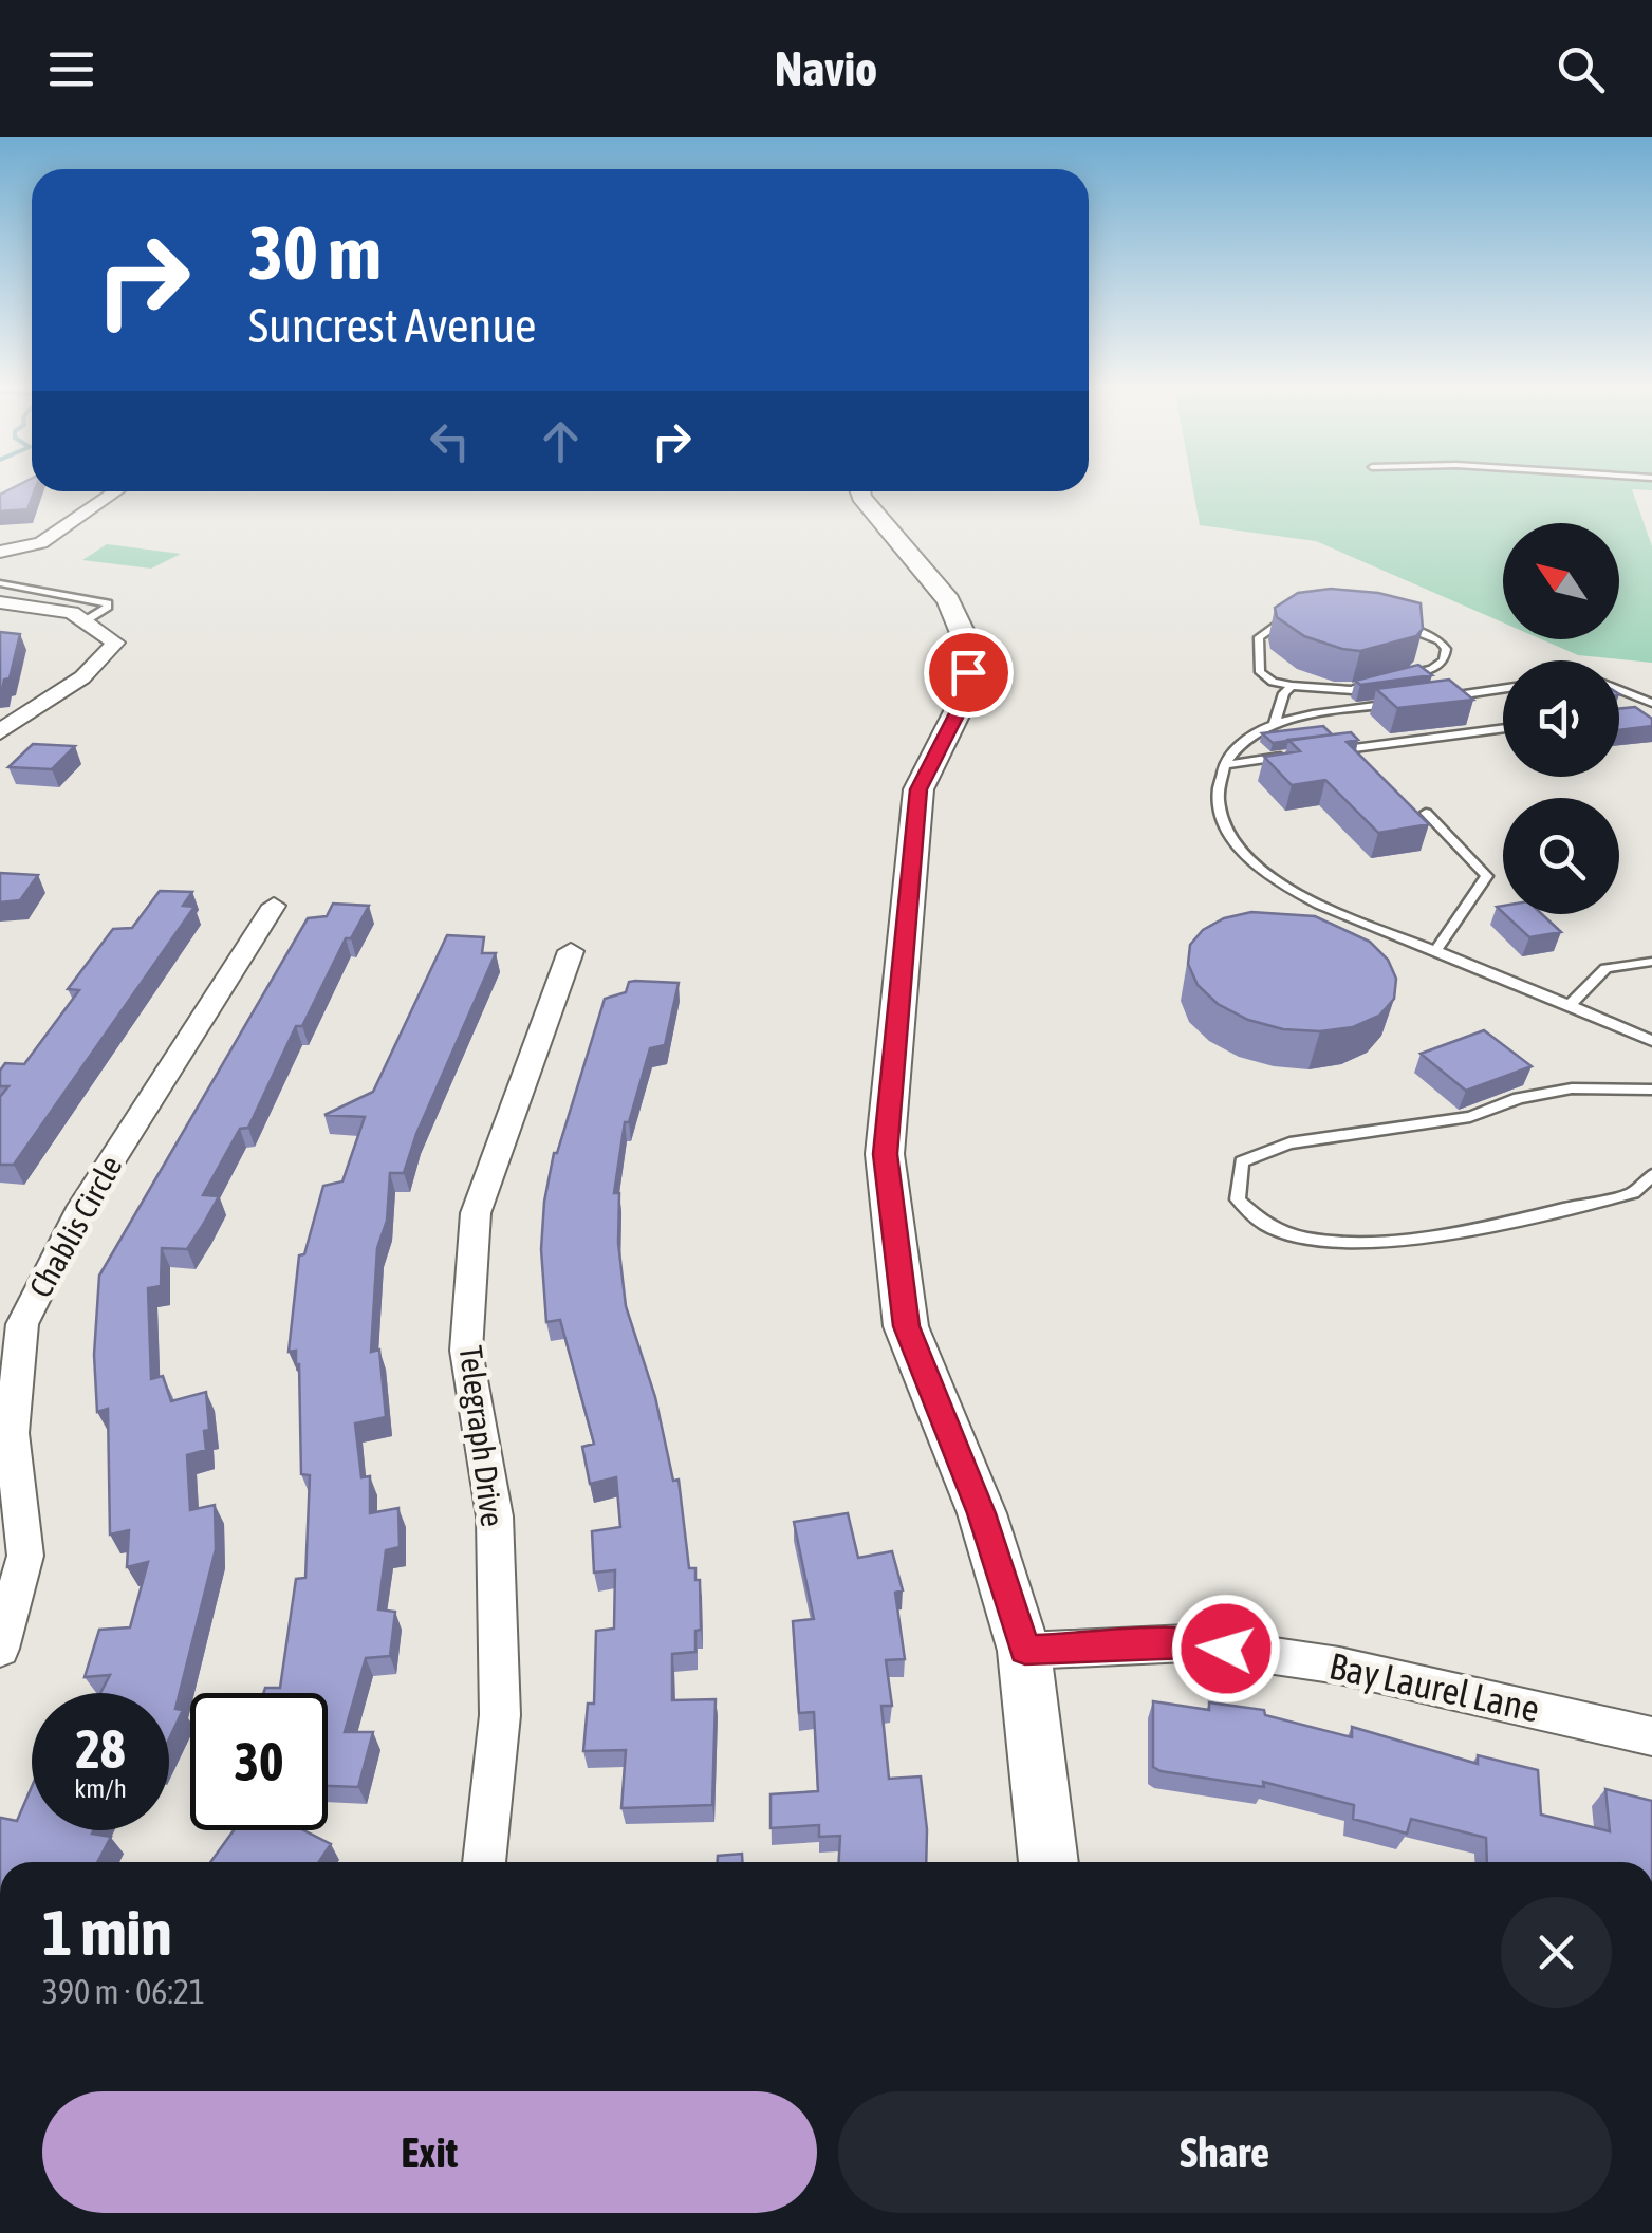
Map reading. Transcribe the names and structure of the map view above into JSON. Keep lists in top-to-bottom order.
{
  "streets": {
    "street": ["Chablis Circle", "Telegraph Drive", "Bay Laurel Lane"]
  },
  "north": "top left",
  "page": {
    "header": "Navio",
    "turn": ["30 m", "Suncrest Avenue"],
    "speed": "28 km/h",
    "limit": "30",
    "heading": ["1 min", "390 m · 06:21"],
    "buttons": ["Exit", "Share"]
  }
}
